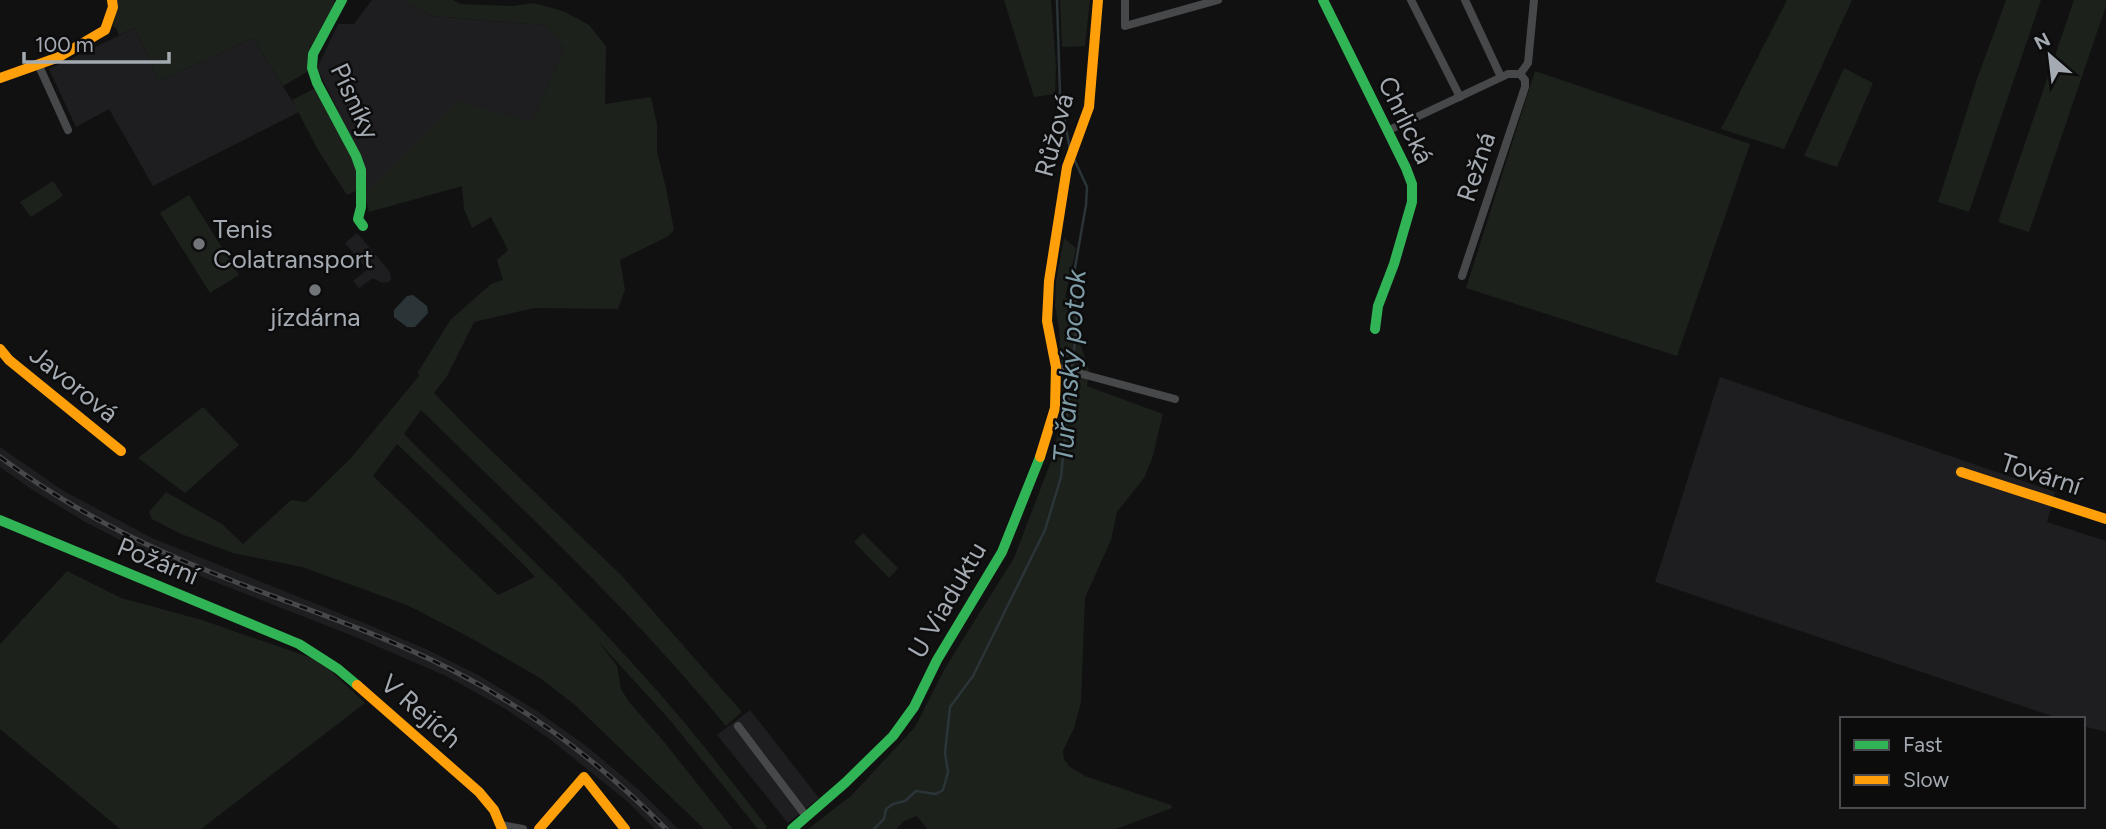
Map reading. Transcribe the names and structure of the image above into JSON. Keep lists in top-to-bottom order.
{
  "streets": {
    "street": [
      "Písníky",
      "Chrlická",
      "Růžová",
      "Režná",
      "Javorová",
      "Tovární",
      "Požární",
      "U Viaduktu",
      "V Rejích"
    ]
  },
  "crossings": [
    ["Chrlická", "Režná"],
    ["Růžová", "U Viaduktu"],
    ["Požární", "V Rejích"]
  ],
  "water": ["Tuřanský potok"],
  "places": ["Tenis Colatransport", "jízdárna"],
  "legend": ["Fast", "Slow"],
  "scale_bar": "100 m",
  "north": "top left"
}
